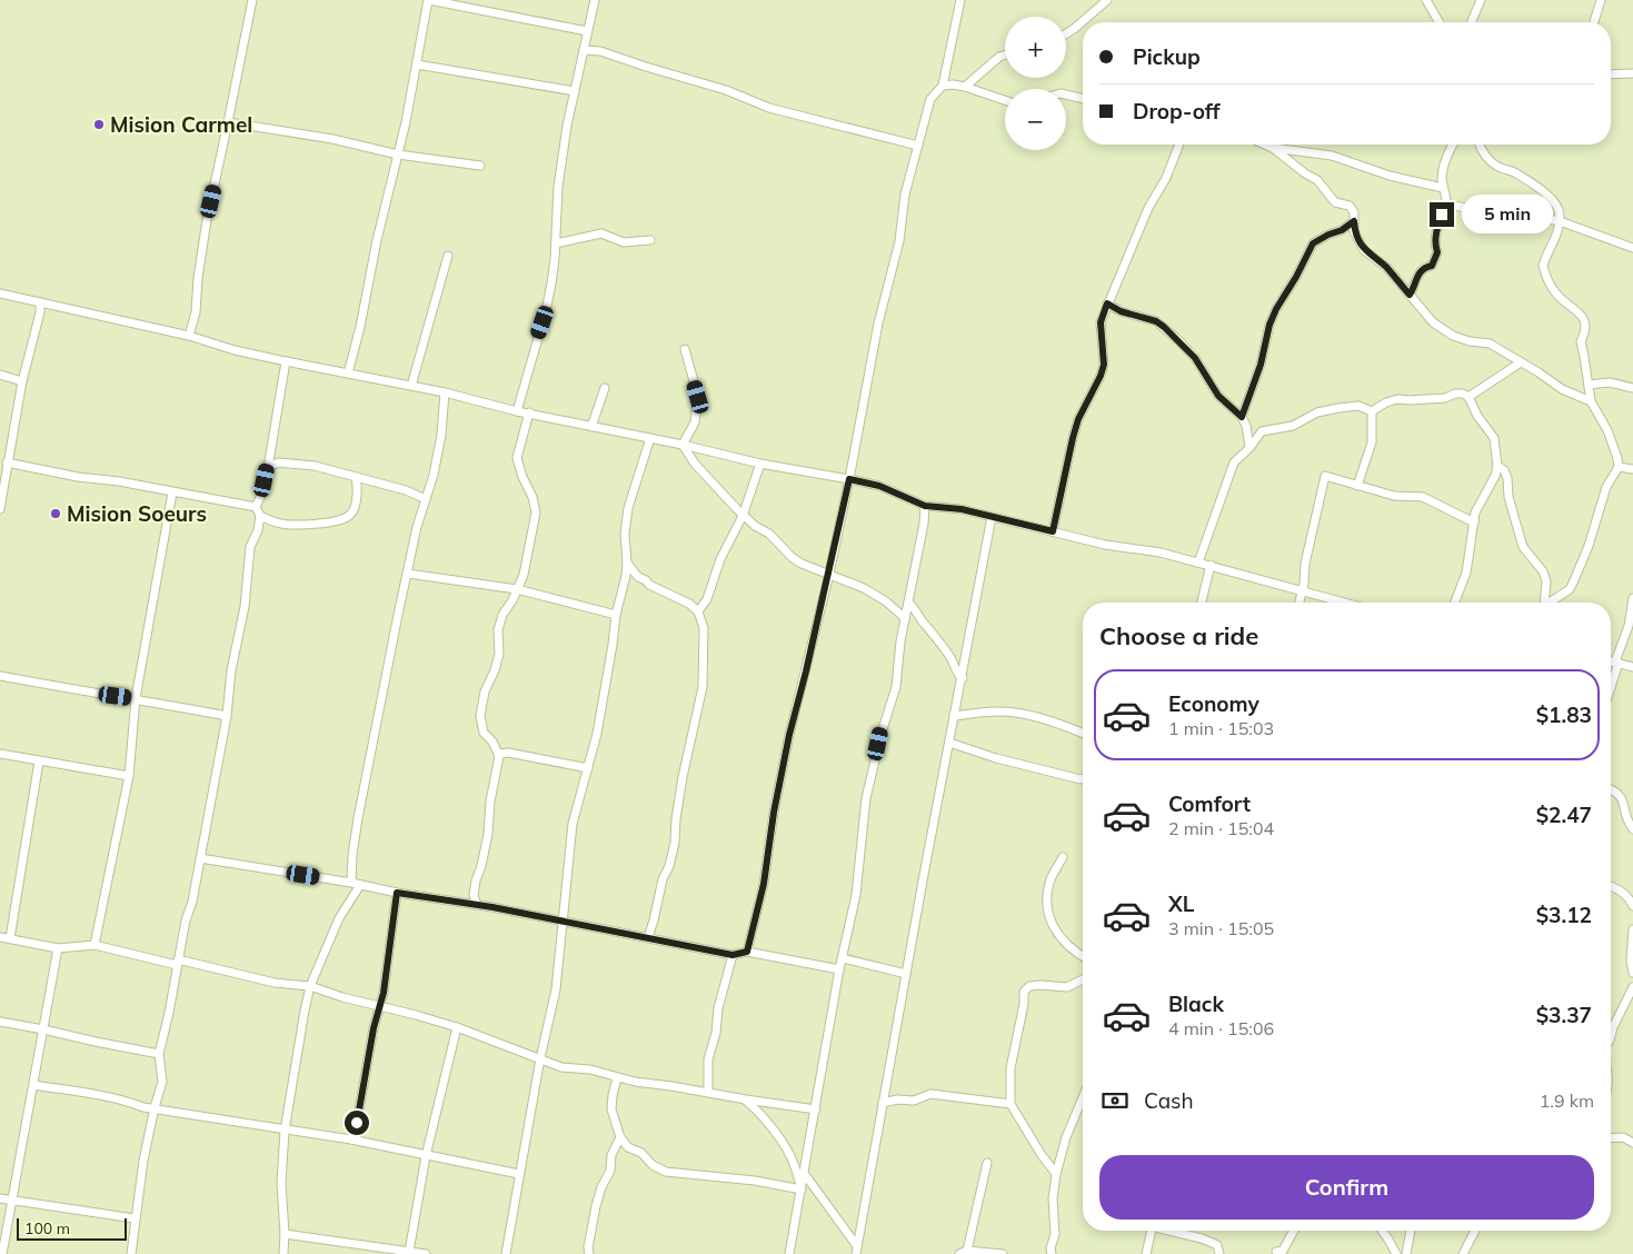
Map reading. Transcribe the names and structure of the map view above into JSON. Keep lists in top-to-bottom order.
{
  "places": ["Mision Carmel", "Mision Soeurs"],
  "scale_bar": "100 m",
  "page": {
    "map_buttons": ["+", "−"],
    "banner": ["Pickup", "Drop-off"],
    "bubble": "5 min",
    "heading": "Choose a ride",
    "list": [
      {
        "name": "Economy",
        "note": "1 min · 15:03",
        "value": "$1.83"
      },
      {
        "name": "Comfort",
        "note": "2 min · 15:04",
        "value": "$2.47"
      },
      {
        "name": "XL",
        "note": "3 min · 15:05",
        "value": "$3.12"
      },
      {
        "name": "Black",
        "note": "4 min · 15:06",
        "value": "$3.37"
      }
    ],
    "pay": ["Cash", "1.9 km"],
    "buttons": "Confirm",
    "scale": "100 m"
  }
}
